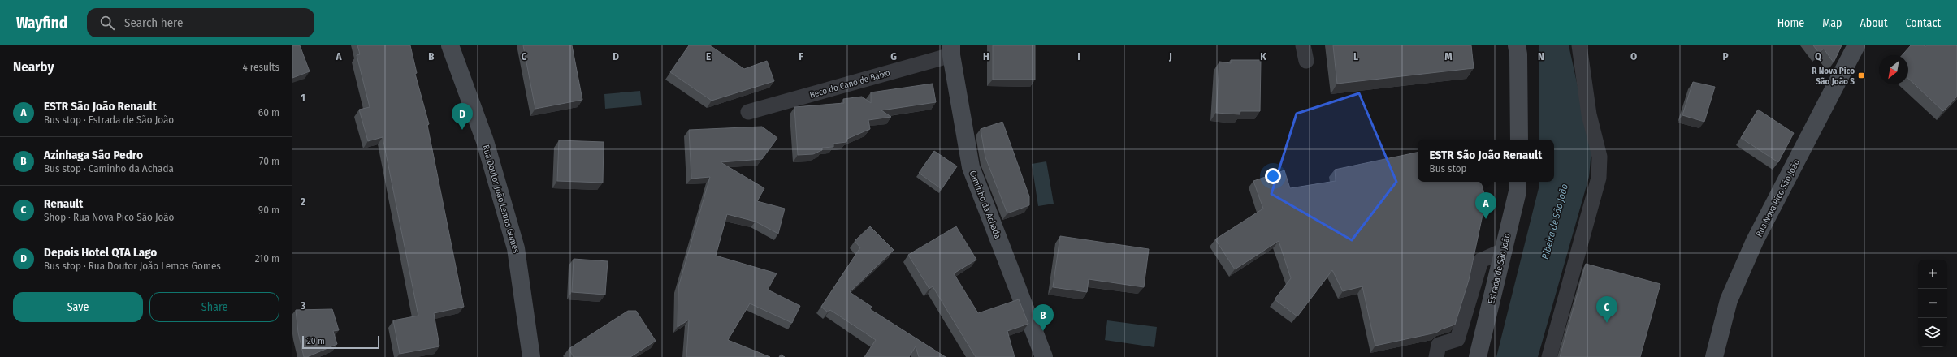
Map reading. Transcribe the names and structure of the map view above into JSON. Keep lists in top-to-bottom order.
{
  "streets": {
    "street": [
      "Rua Nova Pico São João",
      "Rua Doutor João Lemos Gomes",
      "Caminho da Achada",
      "Estrada de São João"
    ],
    "lane": ["Beco do Cano de Baixo"]
  },
  "crossings": [
    ["Beco do Cano de Baixo", "Caminho da Achada"]
  ],
  "water": ["Ribeira de São João"],
  "places": {
    "transit": ["R Nova Pico São João S"]
  },
  "scale_bar": "20 m",
  "north": "bottom left",
  "page": {
    "header": "Wayfind",
    "search": "Search here",
    "nav": [
      "Home",
      "Map",
      "About",
      "Contact"
    ],
    "heading": ["Nearby", "4 results"],
    "list": [
      {
        "mark": "A",
        "name": "ESTR São João Renault",
        "note": "Bus stop · Estrada de São João",
        "value": "60 m"
      },
      {
        "mark": "B",
        "name": "Azinhaga São Pedro",
        "note": "Bus stop · Caminho da Achada",
        "value": "70 m"
      },
      {
        "mark": "C",
        "name": "Renault",
        "note": "Shop · Rua Nova Pico São João",
        "value": "90 m"
      },
      {
        "mark": "D",
        "name": "Depois Hotel QTA Lago",
        "note": "Bus stop · Rua Doutor João Lemos Gomes",
        "value": "210 m"
      }
    ],
    "pins": [
      "D",
      "A",
      "C",
      "B"
    ],
    "popup": ["ESTR São João Renault", "Bus stop"],
    "map_buttons": ["+", "−"],
    "buttons": ["Save", "Share"],
    "scale": "20 m"
  },
  "grid": {
    "columns": [
      "A",
      "B",
      "C",
      "D",
      "E",
      "F",
      "G",
      "H",
      "I",
      "J",
      "K",
      "L",
      "M",
      "N",
      "O",
      "P",
      "Q"
    ],
    "rows": ["1", "2", "3"]
  }
}
